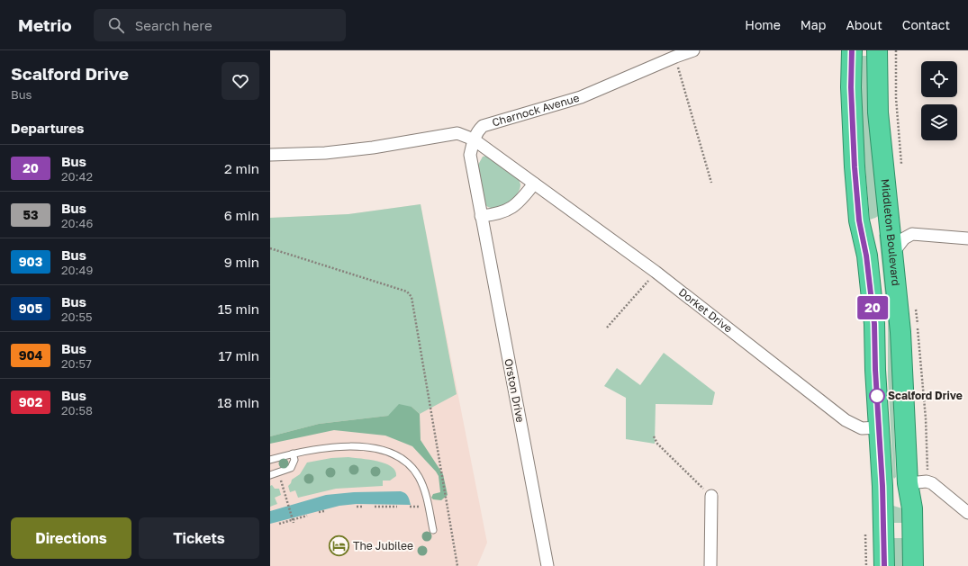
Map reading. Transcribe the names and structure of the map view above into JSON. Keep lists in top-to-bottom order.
{
  "streets": {
    "highway": ["Middleton Boulevard"],
    "street": ["Charnock Avenue", "Dorket Drive", "Orston Drive"]
  },
  "crossings": [
    ["Charnock Avenue", "Dorket Drive"],
    ["Charnock Avenue", "Orston Drive"],
    ["Dorket Drive", "Orston Drive"]
  ],
  "places": {
    "other": ["Scalford Drive"],
    "hotel": ["The Jubilee"]
  },
  "lines": ["bus line 20"],
  "page": {
    "header": "Metrio",
    "search": "Search here",
    "nav": [
      "Home",
      "Map",
      "About",
      "Contact"
    ],
    "heading": [
      ["Scalford Drive", "Bus"],
      "Departures"
    ],
    "on_map": "20",
    "list": [
      {
        "mark": "20",
        "name": "Bus",
        "note": "20:42",
        "value": "2 min"
      },
      {
        "mark": "53",
        "name": "Bus",
        "note": "20:46",
        "value": "6 min"
      },
      {
        "mark": "903",
        "name": "Bus",
        "note": "20:49",
        "value": "9 min"
      },
      {
        "mark": "905",
        "name": "Bus",
        "note": "20:55",
        "value": "15 min"
      },
      {
        "mark": "904",
        "name": "Bus",
        "note": "20:57",
        "value": "17 min"
      },
      {
        "mark": "902",
        "name": "Bus",
        "note": "20:58",
        "value": "18 min"
      }
    ],
    "buttons": ["Directions", "Tickets"]
  }
}
